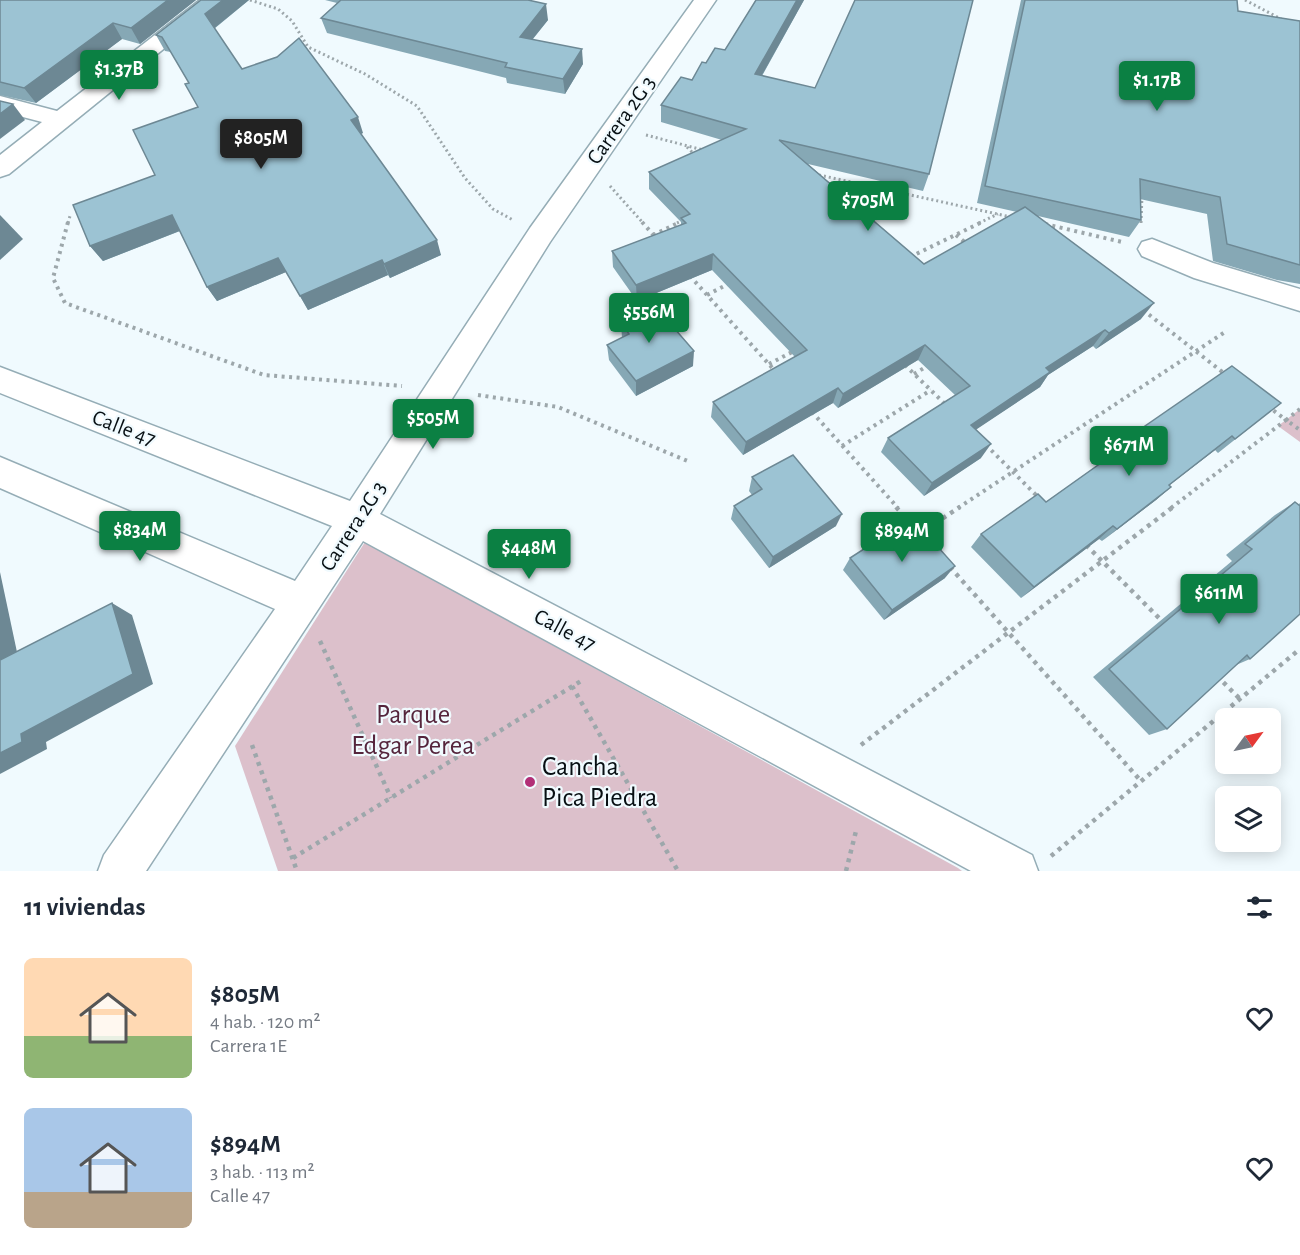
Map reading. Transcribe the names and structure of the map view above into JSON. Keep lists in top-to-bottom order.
{
  "streets": {
    "street": ["Carrera 2G 3", "Calle 47"]
  },
  "crossings": [
    ["Carrera 2G 3", "Calle 47"]
  ],
  "parks": ["Parque Edgar Perea"],
  "places": ["Cancha Pica Piedra"],
  "north": "top right",
  "page": {
    "price": [
      "$1.37B",
      "$1.17B",
      "$805M",
      "$705M",
      "$556M",
      "$505M",
      "$671M",
      "$834M",
      "$894M",
      "$448M",
      "$611M"
    ],
    "heading": "11 viviendas",
    "list": [
      {
        "name": "$805M",
        "note": "4 hab. · 120 m² · Carrera 1E"
      },
      {
        "name": "$894M",
        "note": "3 hab. · 113 m² · Calle 47"
      }
    ]
  }
}
